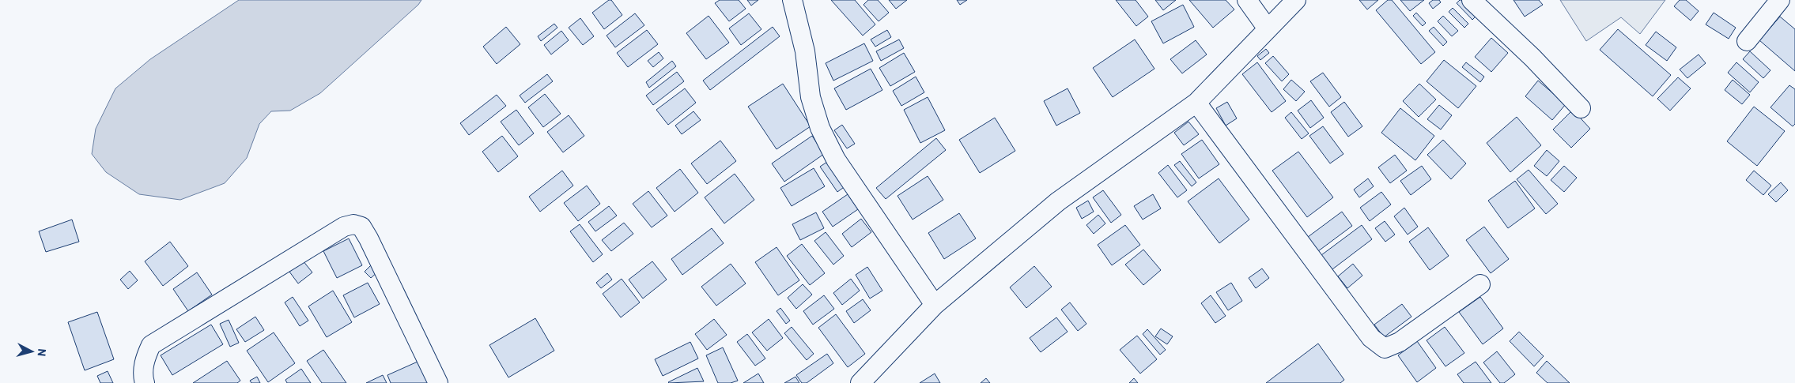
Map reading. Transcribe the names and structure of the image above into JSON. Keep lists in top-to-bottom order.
{
  "north": "right"
}
